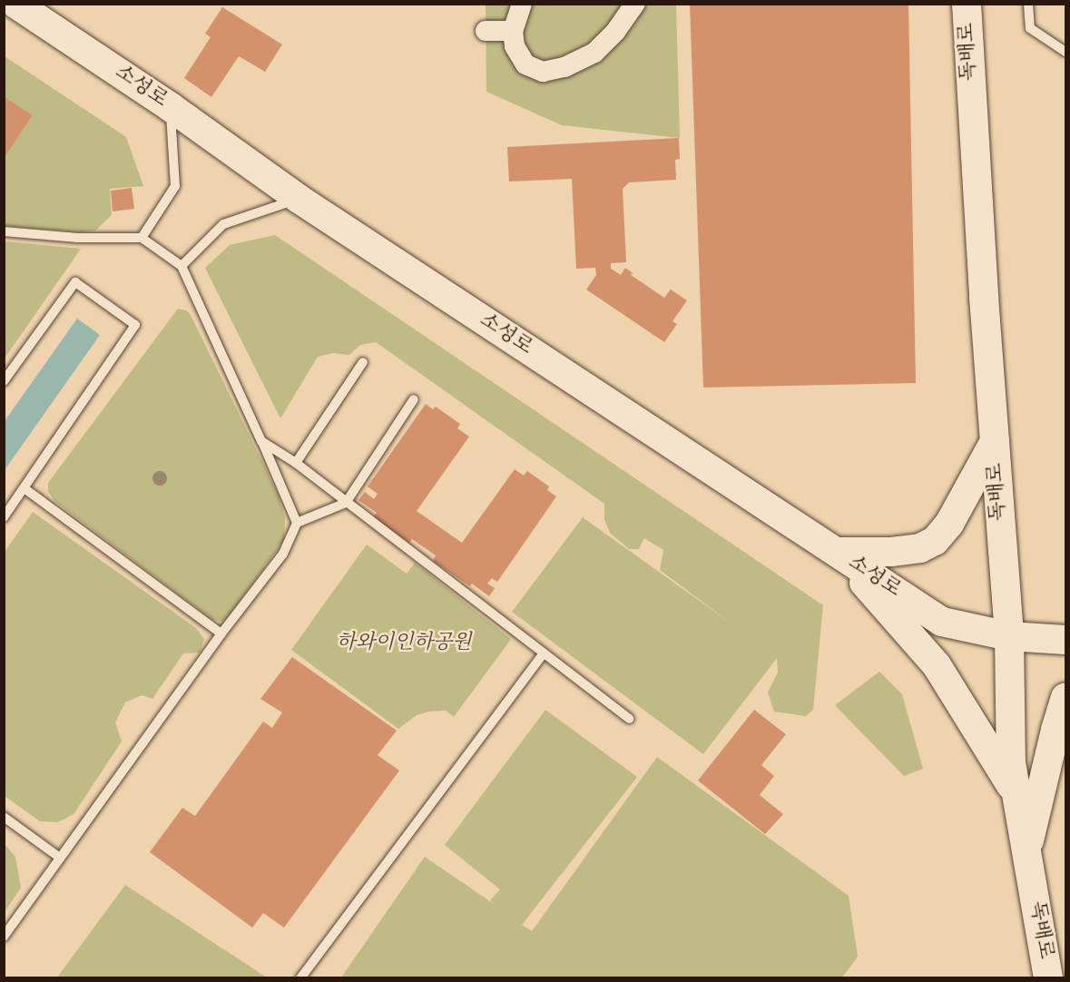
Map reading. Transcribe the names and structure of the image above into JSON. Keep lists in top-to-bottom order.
{
  "streets": {
    "main road": ["독배로", "소성로"]
  },
  "crossings": [
    ["독배로", "소성로"]
  ],
  "parks": ["하와이인하공원"]
}
